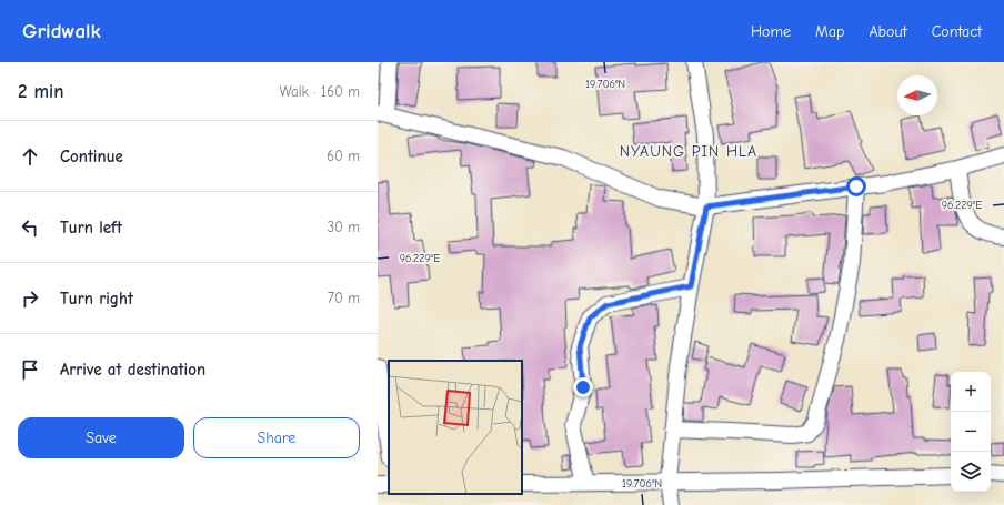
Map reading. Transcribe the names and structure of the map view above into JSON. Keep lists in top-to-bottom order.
{
  "districts": ["NYAUNG PIN HLA"],
  "north": "left",
  "page": {
    "header": "Gridwalk",
    "nav": [
      "Home",
      "Map",
      "About",
      "Contact"
    ],
    "heading": ["2 min", "Walk · 160 m"],
    "list": [
      ["Continue", "60 m"],
      ["Turn left", "30 m"],
      ["Turn right", "70 m"],
      "Arrive at destination"
    ],
    "map_buttons": ["+", "−"],
    "buttons": ["Save", "Share"]
  },
  "coordinates": ["19.706°N", "96.229°E"]
}
